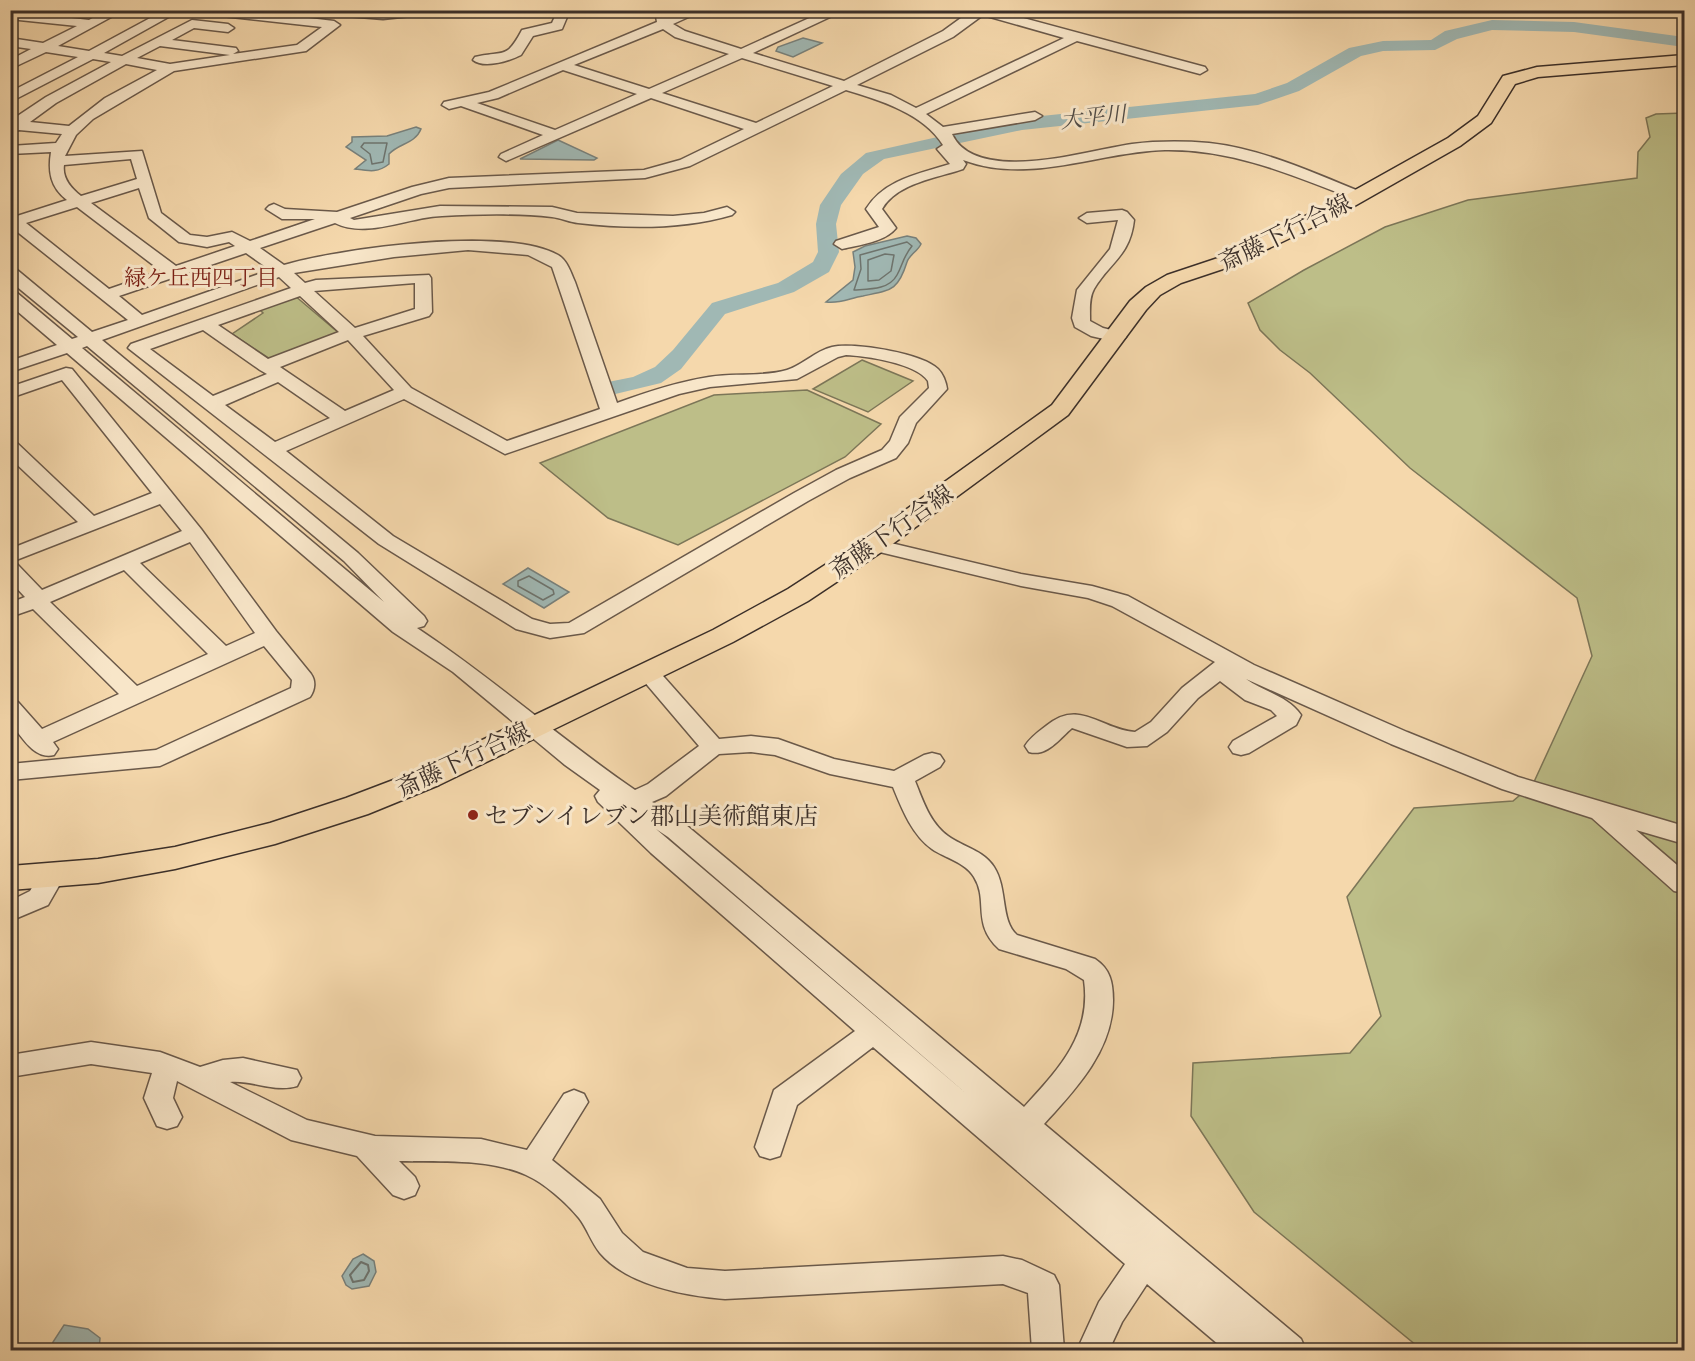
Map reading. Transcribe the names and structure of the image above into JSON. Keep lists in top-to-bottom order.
{
  "streets": {
    "main road": ["斎藤下行合線"]
  },
  "districts": ["緑ケ丘西四丁目"],
  "water": ["大平川"],
  "places": ["セブンイレブン郡山美術館東店"]
}
